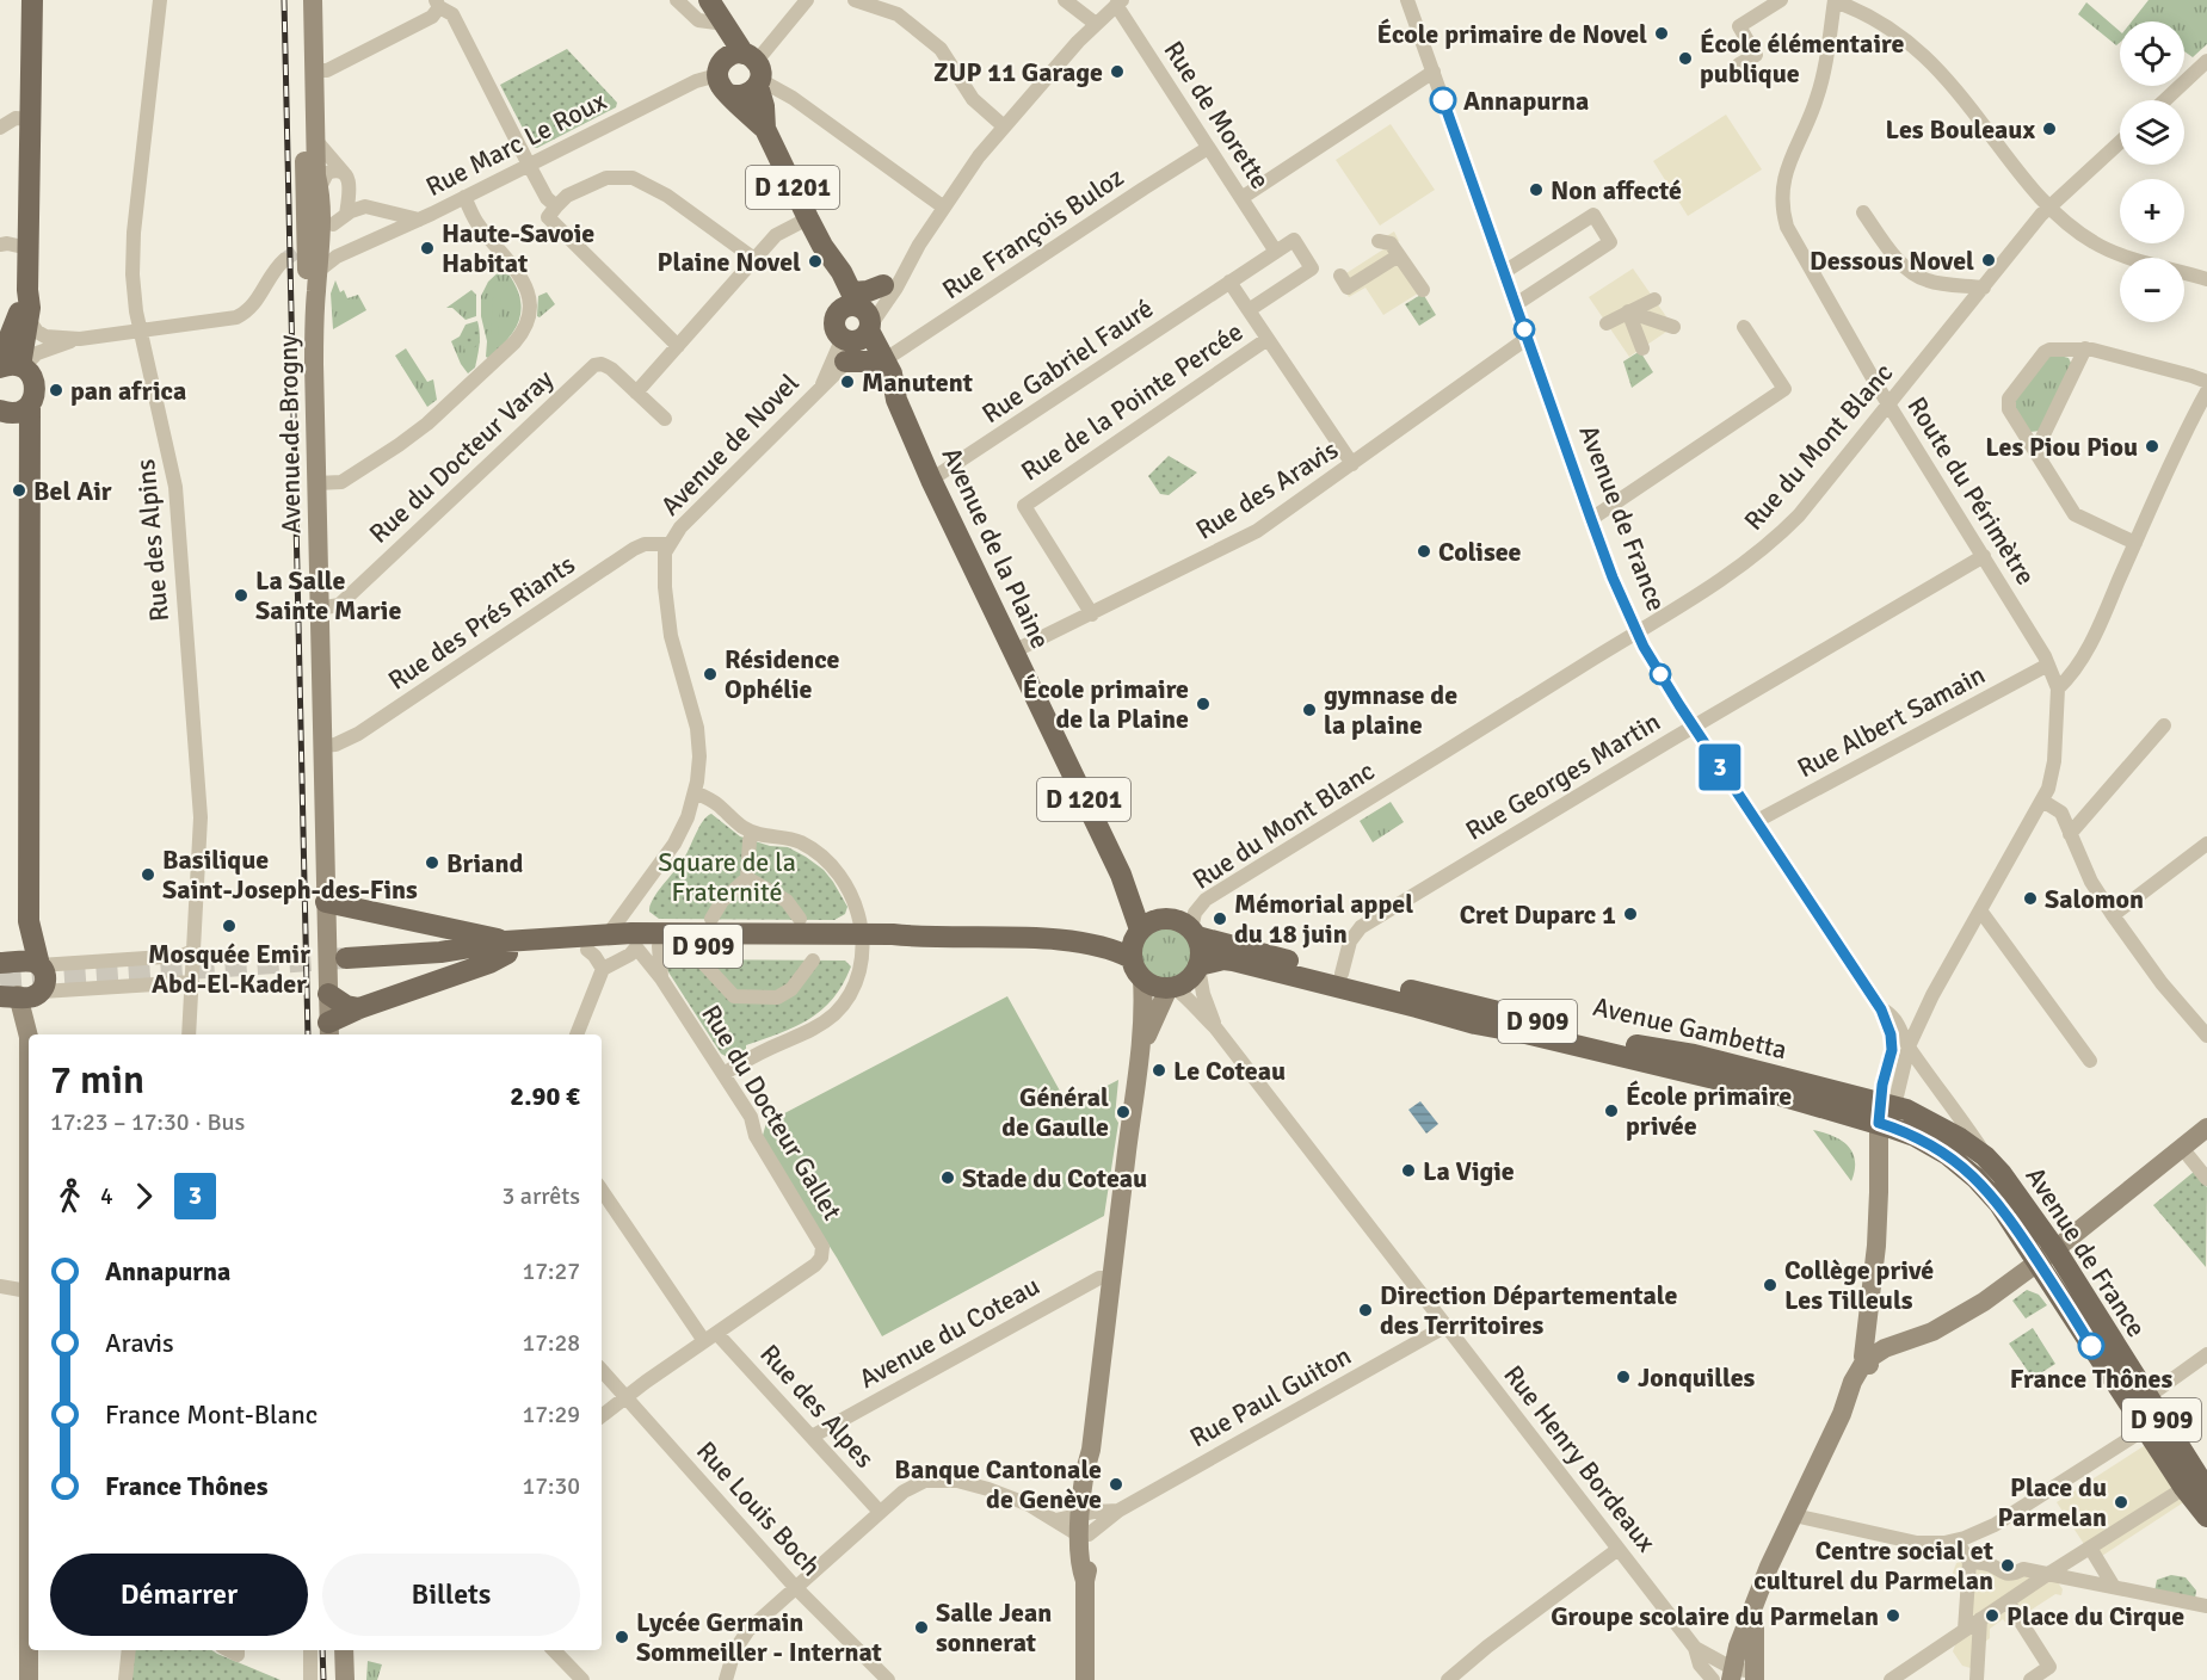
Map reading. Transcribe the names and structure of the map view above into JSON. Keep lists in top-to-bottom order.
{
  "streets": {
    "main road": [
      "D 1201",
      "Avenue de Brogny",
      "Avenue de France",
      "Avenue de la Plaine",
      "D 909",
      "Avenue Gambetta"
    ],
    "street": [
      "Rue de Morette",
      "Rue Marc Le Roux",
      "Rue François Buloz",
      "Rue Gabriel Fauré",
      "Rue de la Pointe Percée",
      "Avenue de Novel",
      "Rue du Mont Blanc",
      "Rue du Docteur Varay",
      "Rue des Aravis",
      "Route du Périmètre",
      "Rue des Alpins",
      "Rue des Prés Riants",
      "Rue Albert Samain",
      "Rue Georges Martin",
      "Rue du Docteur Gallet",
      "Avenue du Coteau",
      "Rue Paul Guiton",
      "Rue des Alpes",
      "Rue Henry Bordeaux",
      "Rue Louis Boch"
    ]
  },
  "crossings": [
    ["Rue de Morette", "Rue François Buloz"],
    ["Rue de Morette", "Avenue de Novel"],
    ["Rue Marc Le Roux", "Avenue de Brogny"],
    ["Rue Marc Le Roux", "Avenue de la Plaine"],
    ["Rue François Buloz", "Avenue de la Plaine"],
    ["Rue Gabriel Fauré", "Avenue de la Plaine"],
    ["Rue de la Pointe Percée", "Rue des Aravis"],
    ["Avenue de Brogny", "Rue du Docteur Varay"],
    ["Avenue de Brogny", "Rue des Prés Riants"],
    ["Avenue de Novel", "Avenue de la Plaine"],
    ["Avenue de Novel", "Rue des Prés Riants"],
    ["Avenue de Novel", "D 909"],
    ["Rue du Mont Blanc", "Route du Périmètre"],
    ["Rue du Mont Blanc", "Avenue de France"],
    ["Rue du Mont Blanc", "Avenue de la Plaine"],
    ["Rue du Mont Blanc", "D 909"],
    ["Rue du Mont Blanc", "Avenue Gambetta"],
    ["Rue du Mont Blanc", "Rue Henry Bordeaux"],
    ["Rue des Aravis", "Avenue de France"],
    ["Rue des Aravis", "Avenue de la Plaine"],
    ["Route du Périmètre", "Rue Albert Samain"],
    ["Route du Périmètre", "Rue Georges Martin"],
    ["Avenue de France", "Rue Albert Samain"],
    ["Avenue de France", "Rue Georges Martin"],
    ["Avenue de France", "Avenue Gambetta"],
    ["Avenue de la Plaine", "D 909"],
    ["Avenue de la Plaine", "Avenue Gambetta"],
    ["Avenue de la Plaine", "Rue Henry Bordeaux"],
    ["Rue Georges Martin", "Avenue Gambetta"],
    ["D 909", "Avenue Gambetta"],
    ["D 909", "Rue du Docteur Gallet"],
    ["D 909", "Rue Henry Bordeaux"],
    ["Avenue Gambetta", "Rue Henry Bordeaux"],
    ["Rue du Docteur Gallet", "Rue des Alpes"],
    ["Rue du Docteur Gallet", "Rue Louis Boch"],
    ["Avenue du Coteau", "Rue des Alpes"],
    ["Rue Paul Guiton", "Rue Henry Bordeaux"]
  ],
  "parks": ["Square de la Fraternité"],
  "places": [
    "École primaire de Novel",
    "École élémentaire publique",
    "ZUP 11 Garage",
    "Annapurna",
    "Les Bouleaux",
    "Non affecté",
    "Haute-Savoie Habitat",
    "Dessous Novel",
    "Plaine Novel",
    "Manutent",
    "pan africa",
    "Les Piou Piou",
    "Bel Air",
    "Colisee",
    "La Salle Sainte Marie",
    "Résidence Ophélie",
    "École primaire de la Plaine",
    "gymnase de la plaine",
    "Briand",
    "Basilique Saint-Joseph-des-Fins",
    "Salomon",
    "Cret Duparc 1",
    "Mémorial appel du 18 juin",
    "Mosquée Emir Abd-El-Kader",
    "Le Coteau",
    "École primaire privée",
    "Général de Gaulle",
    "La Vigie",
    "Stade du Coteau",
    "Collège privé Les Tilleuls",
    "Direction Départementale des Territoires",
    "France Thônes",
    "Jonquilles",
    "Banque Cantonale de Genève",
    "Place du Parmelan",
    "Centre social et culturel du Parmelan",
    "Groupe scolaire du Parmelan",
    "Place du Cirque",
    "Salle Jean sonnerat",
    "Lycée Germain Sommeiller - Internat"
  ],
  "lines": ["bus line 3"],
  "page": {
    "on_map": "3",
    "map_buttons": ["+", "−"],
    "heading": ["7 min", "17:23 – 17:30 · Bus", "2.90 €"],
    "legs": ["4", "3", "3 arrêts"],
    "list": [
      {
        "name": "Annapurna",
        "value": "17:27"
      },
      {
        "name": "Aravis",
        "value": "17:28"
      },
      {
        "name": "France Mont-Blanc",
        "value": "17:29"
      },
      {
        "name": "France Thônes",
        "value": "17:30"
      }
    ],
    "buttons": ["Démarrer", "Billets"]
  }
}
